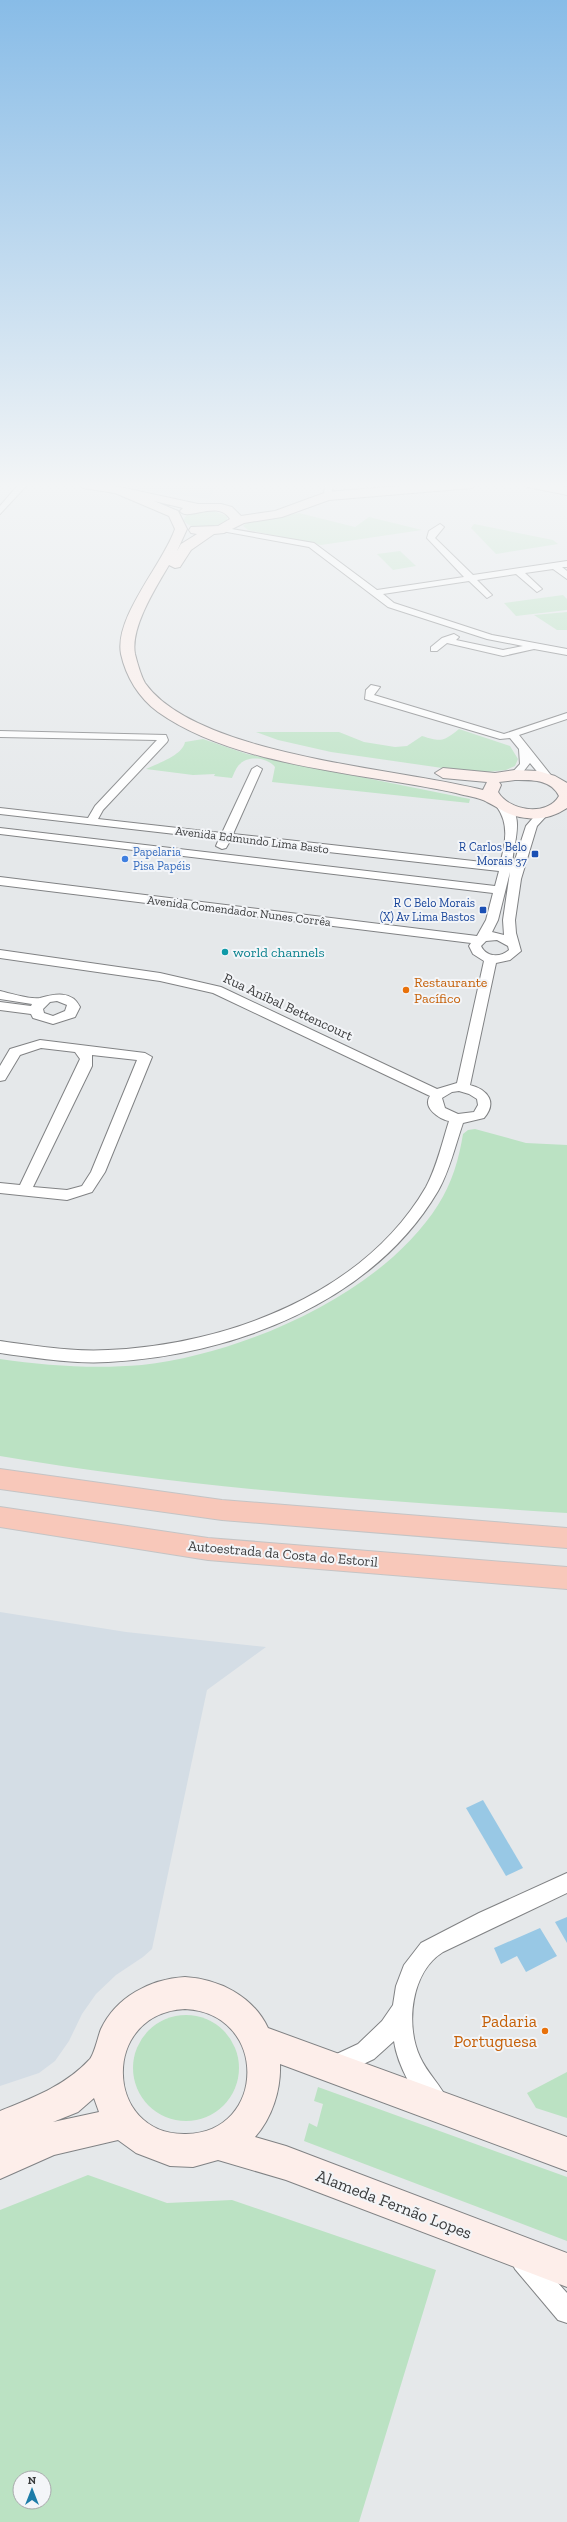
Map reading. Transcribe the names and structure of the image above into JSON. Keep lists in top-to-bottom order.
{
  "streets": {
    "highway": ["Autoestrada da Costa do Estoril"],
    "street": [
      "Avenida Edmundo Lima Basto",
      "Avenida Comendador Nunes Corrêa",
      "Rua Aníbal Bettencourt",
      "Alameda Fernão Lopes"
    ]
  },
  "places": {
    "transit": ["R Carlos Belo Morais 37", "R C Belo Morais (X) Av Lima Bastos"],
    "other": [
      "Papelaria Pisa Papéis",
      "world channels",
      "Restaurante Pacífico",
      "Padaria Portuguesa"
    ]
  },
  "north": "top"
}
